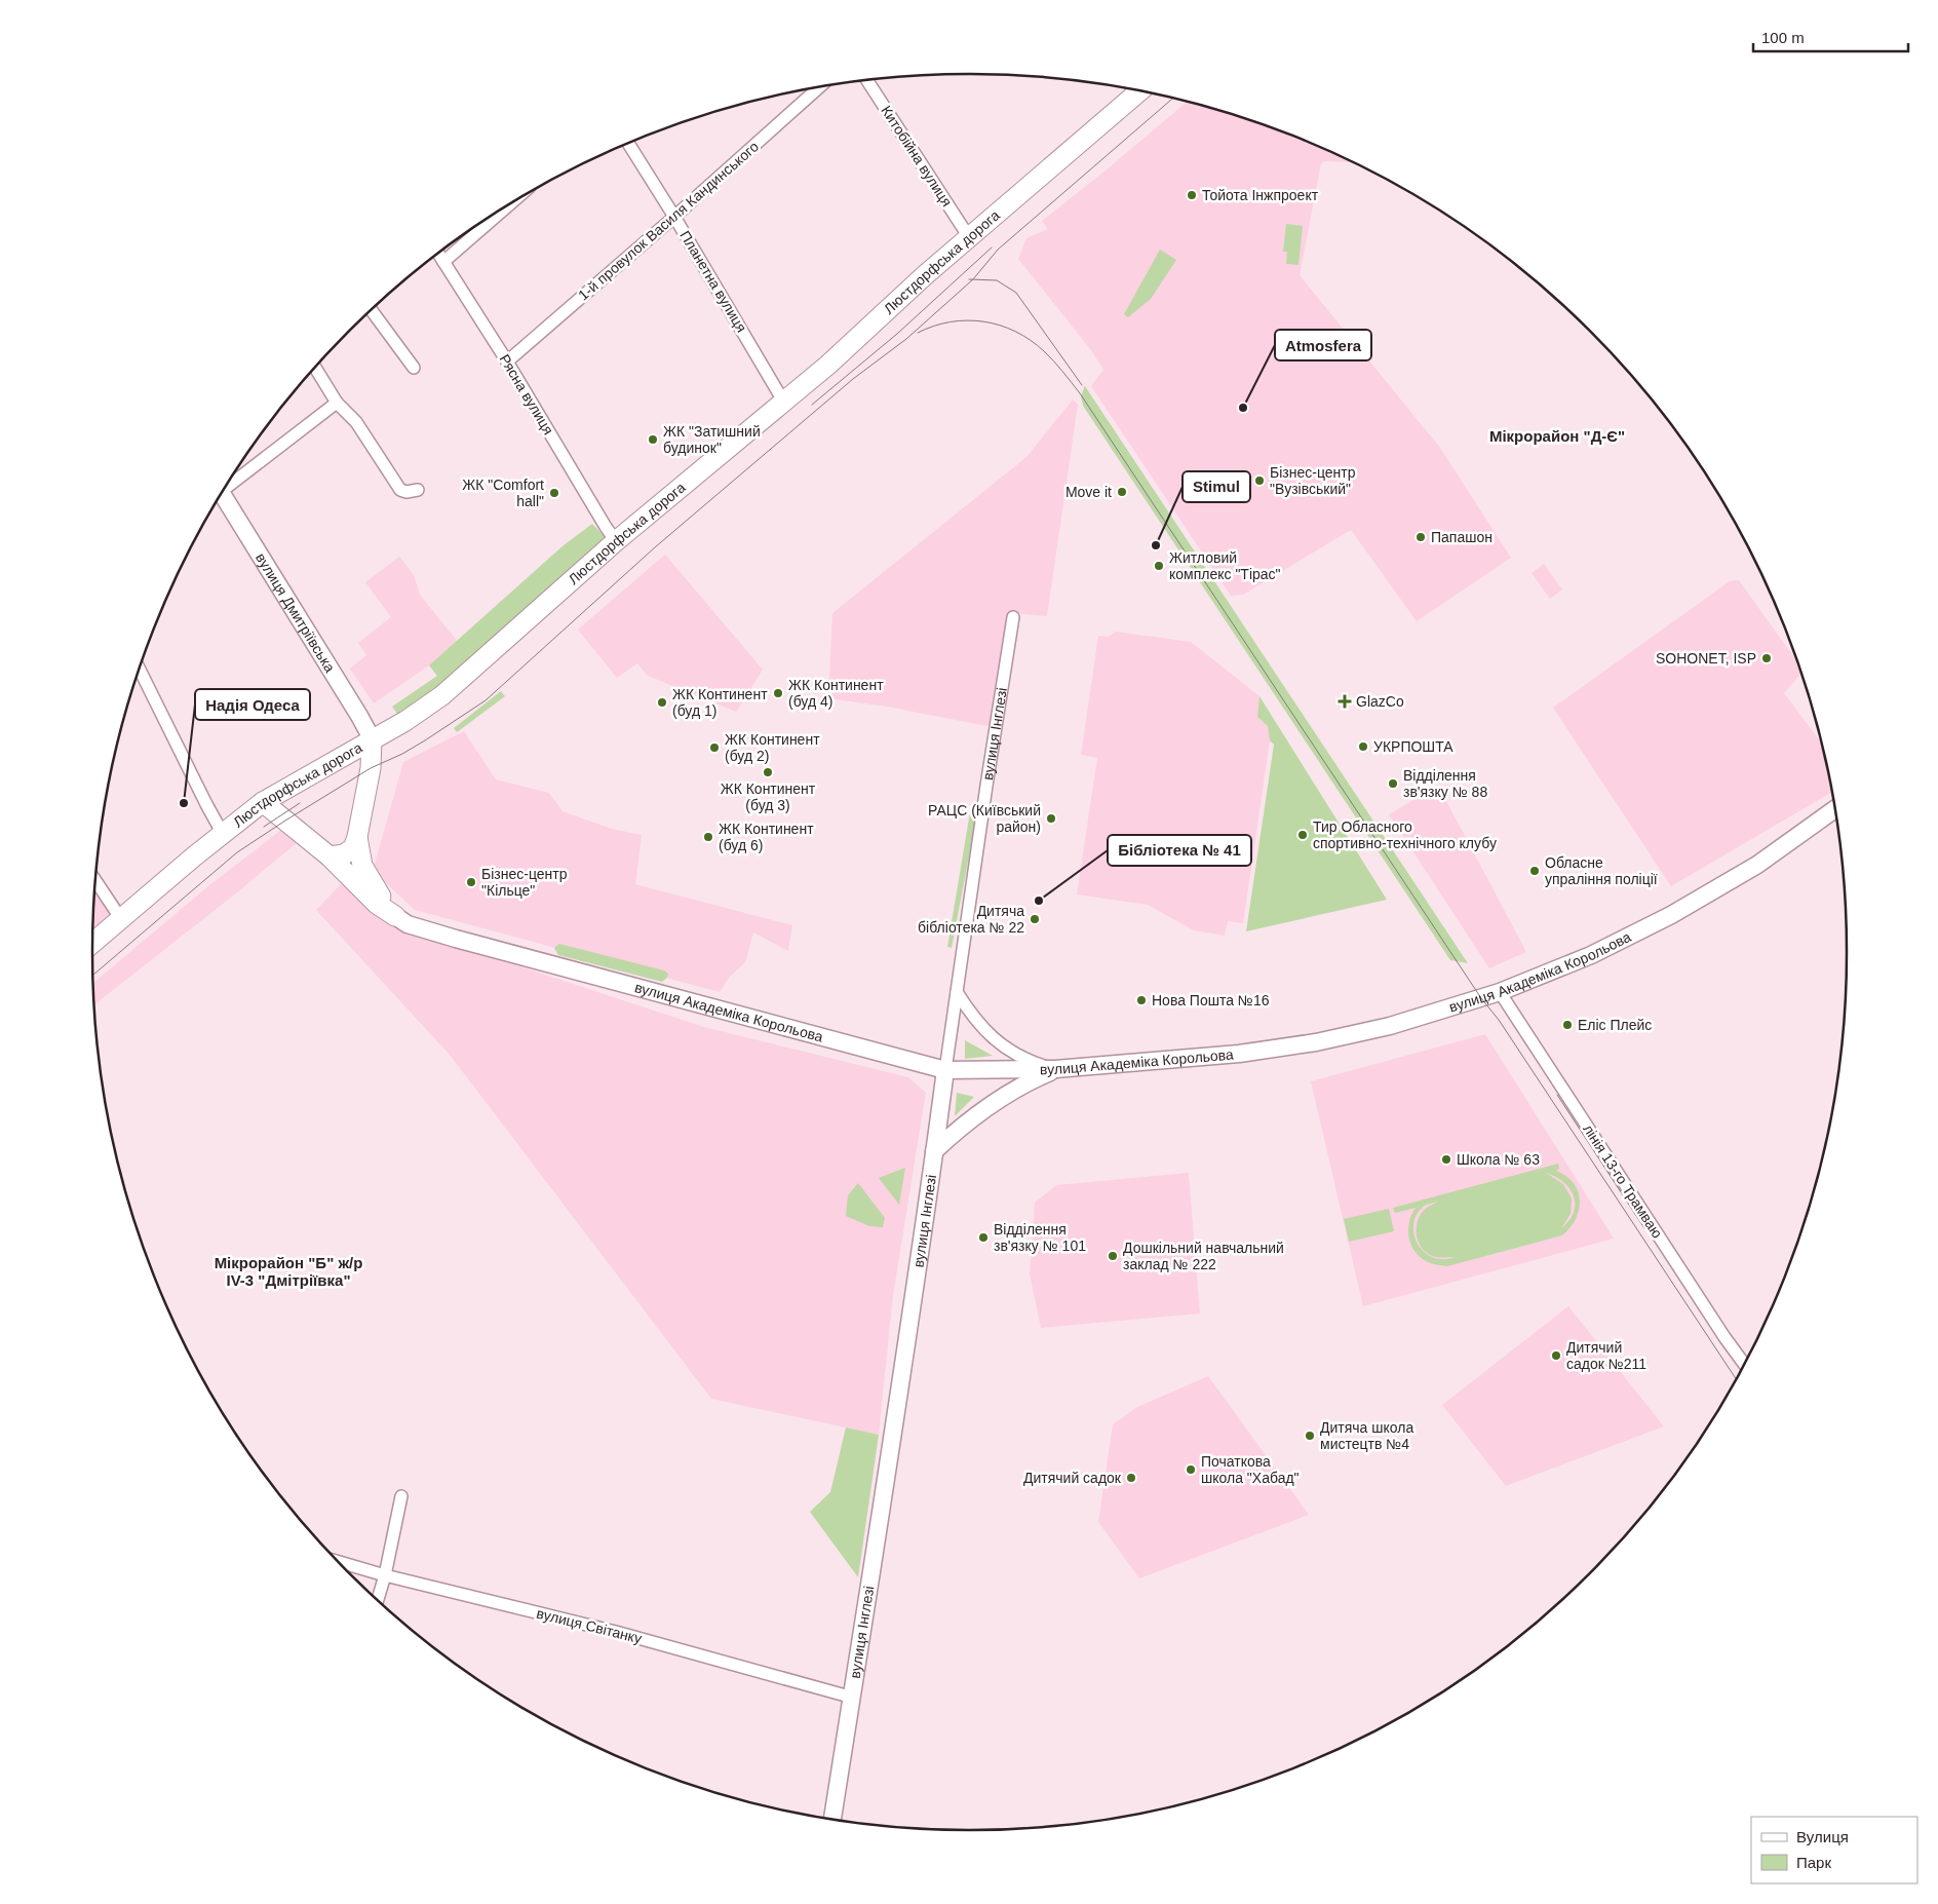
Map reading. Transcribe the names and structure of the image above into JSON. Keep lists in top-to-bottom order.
{
  "streets": {
    "main road": [
      "Люстдорфська дорога",
      "вулиця Дмитріївська",
      "вулиця Інглезі",
      "вулиця Академіка Корольова"
    ],
    "street": [
      "Китобійна вулиця",
      "1-й провулок Василя Кандинського",
      "Планетна вулиця",
      "Рясна вулиця",
      "лінія 13-го Трамваю",
      "вулиця Світанку"
    ]
  },
  "crossings": [
    ["Китобійна вулиця", "Люстдорфська дорога"],
    ["1-й провулок Василя Кандинського", "Планетна вулиця"],
    ["1-й провулок Василя Кандинського", "Рясна вулиця"],
    ["Люстдорфська дорога", "Планетна вулиця"],
    ["Люстдорфська дорога", "Рясна вулиця"],
    ["Люстдорфська дорога", "вулиця Дмитріївська"],
    ["вулиця Інглезі", "вулиця Академіка Корольова"],
    ["вулиця Інглезі", "вулиця Світанку"],
    ["вулиця Академіка Корольова", "лінія 13-го Трамваю"]
  ],
  "districts": ["Мікрорайон \"Д-Є\"", "Мікрорайон \"Б\" ж/р IV-3 \"Дмітріївка\""],
  "places": {
    "other": [
      "Тойота Інжпроект",
      "Atmosfera",
      "ЖК \"Затишний будинок\"",
      "Бізнес-центр \"Вузівський\"",
      "Move it",
      "ЖК \"Comfort hall\"",
      "Папашон",
      "Stimul",
      "Житловий комплекс \"Тірас\"",
      "SOHONET, ISP",
      "ЖК Континент (буд 4)",
      "ЖК Континент (буд 1)",
      "УКРПОШТА",
      "ЖК Континент (буд 2)",
      "ЖК Континент (буд 3)",
      "Відділення зв'язку № 88",
      "Надія Одеса",
      "РАЦС (Київський район)",
      "Тир Обласного спортивно-технічного клубу",
      "ЖК Континент (буд 6)",
      "Обласне упраління поліції",
      "Бізнес-центр \"Кільце\"",
      "Бібліотека № 41",
      "Дитяча бібліотека № 22",
      "Нова Пошта №16",
      "Еліс Плейс",
      "Школа № 63",
      "Відділення зв'язку № 101",
      "Дошкільний навчальний заклад № 222",
      "Дитячий садок №211",
      "Дитяча школа мистецтв №4",
      "Початкова школа \"Хабад\"",
      "Дитячий садок"
    ],
    "health": ["GlazCo"]
  },
  "legend": ["Вулиця", "Парк"],
  "scale_bar": "100 m"
}
